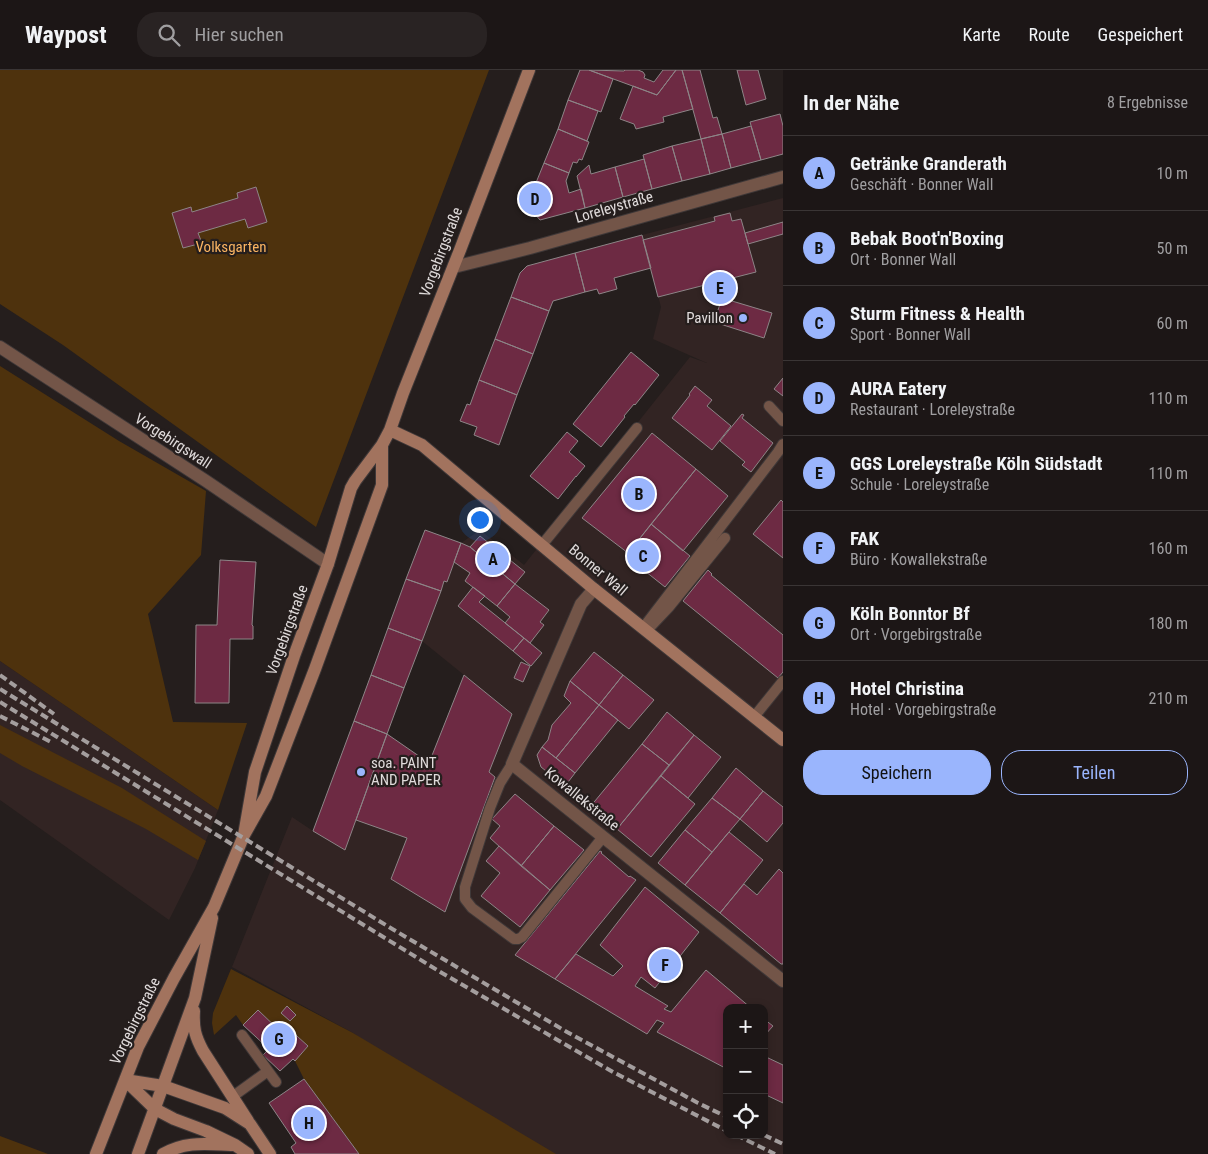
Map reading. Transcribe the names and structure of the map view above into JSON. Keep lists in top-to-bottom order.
{
  "streets": {
    "main road": ["Vorgebirgstraße", "Bonner Wall"],
    "street": ["Loreleystraße", "Vorgebirgswall", "Kowallekstraße"]
  },
  "crossings": [
    ["Loreleystraße", "Vorgebirgstraße"],
    ["Vorgebirgstraße", "Vorgebirgswall"],
    ["Vorgebirgstraße", "Bonner Wall"]
  ],
  "parks": ["Volksgarten"],
  "places": ["Pavillon", "soa. PAINT AND PAPER"],
  "page": {
    "header": "Waypost",
    "search": "Hier suchen",
    "nav": ["Karte", "Route", "Gespeichert"],
    "heading": ["In der Nähe", "8 Ergebnisse"],
    "list": [
      {
        "mark": "A",
        "name": "Getränke Granderath",
        "note": "Geschäft · Bonner Wall",
        "value": "10 m"
      },
      {
        "mark": "B",
        "name": "Bebak Boot'n'Boxing",
        "note": "Ort · Bonner Wall",
        "value": "50 m"
      },
      {
        "mark": "C",
        "name": "Sturm Fitness & Health",
        "note": "Sport · Bonner Wall",
        "value": "60 m"
      },
      {
        "mark": "D",
        "name": "AURA Eatery",
        "note": "Restaurant · Loreleystraße",
        "value": "110 m"
      },
      {
        "mark": "E",
        "name": "GGS Loreleystraße Köln Südstadt",
        "note": "Schule · Loreleystraße",
        "value": "110 m"
      },
      {
        "mark": "F",
        "name": "FAK",
        "note": "Büro · Kowallekstraße",
        "value": "160 m"
      },
      {
        "mark": "G",
        "name": "Köln Bonntor Bf",
        "note": "Ort · Vorgebirgstraße",
        "value": "180 m"
      },
      {
        "mark": "H",
        "name": "Hotel Christina",
        "note": "Hotel · Vorgebirgstraße",
        "value": "210 m"
      }
    ],
    "pins": [
      "D",
      "E",
      "B",
      "C",
      "A",
      "F",
      "G",
      "H"
    ],
    "buttons": ["Speichern", "Teilen"],
    "map_buttons": ["+", "−"]
  }
}
